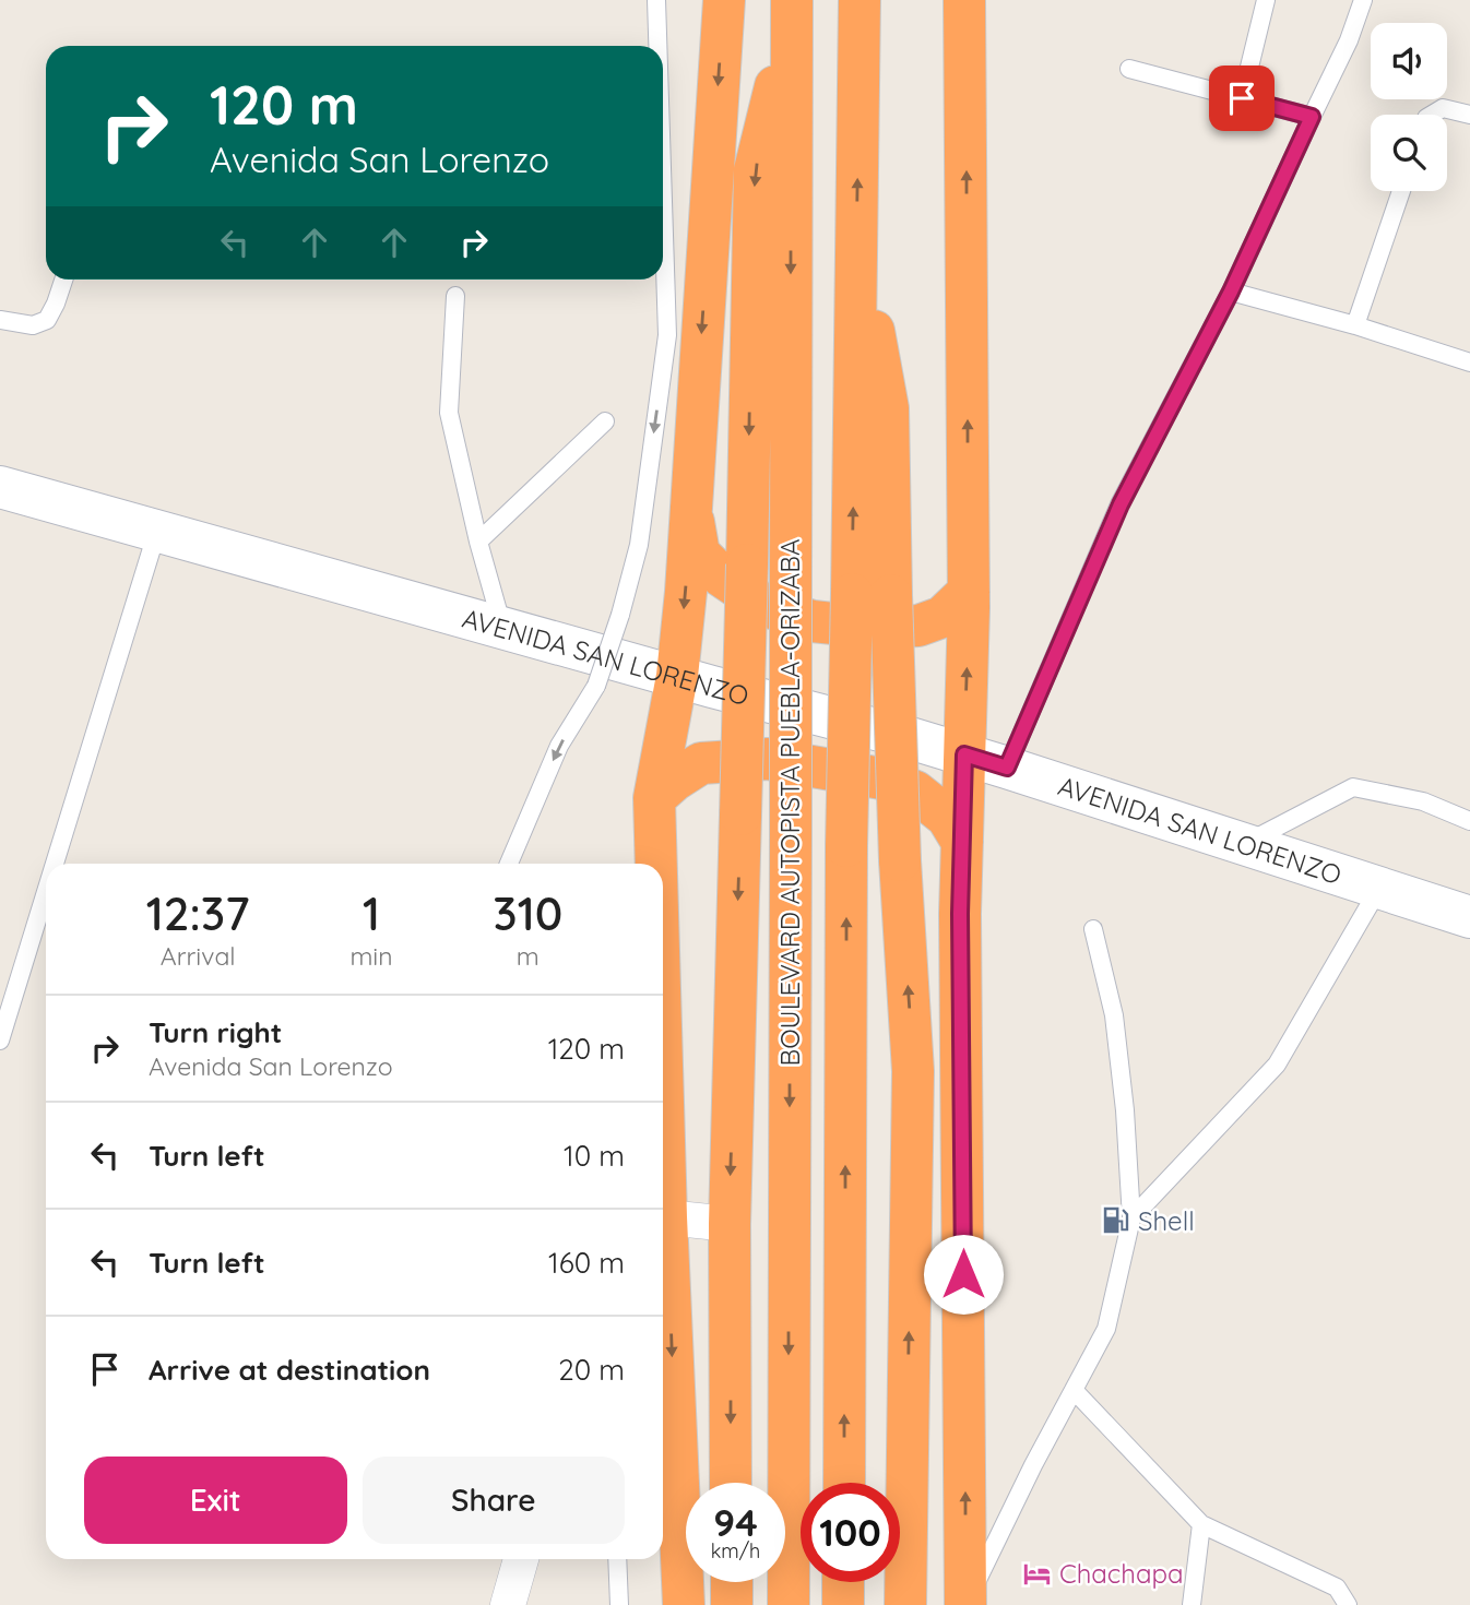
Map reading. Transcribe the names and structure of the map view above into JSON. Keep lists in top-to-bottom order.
{
  "streets": {
    "highway": ["BOULEVARD AUTOPISTA PUEBLA-ORIZABA"],
    "street": ["AVENIDA SAN LORENZO"]
  },
  "places": {
    "fuel station": ["Shell"],
    "hotel": ["Chachapa"]
  },
  "page": {
    "turn": ["120 m", "Avenida San Lorenzo"],
    "eta": [
      "12:37",
      "Arrival",
      "1",
      "min",
      "310",
      "m"
    ],
    "list": [
      {
        "name": "Turn right",
        "note": "Avenida San Lorenzo",
        "value": "120 m"
      },
      {
        "name": "Turn left",
        "value": "10 m"
      },
      {
        "name": "Turn left",
        "value": "160 m"
      },
      {
        "name": "Arrive at destination",
        "value": "20 m"
      }
    ],
    "buttons": ["Exit", "Share"],
    "speed": "94 km/h",
    "limit": "100"
  }
}
